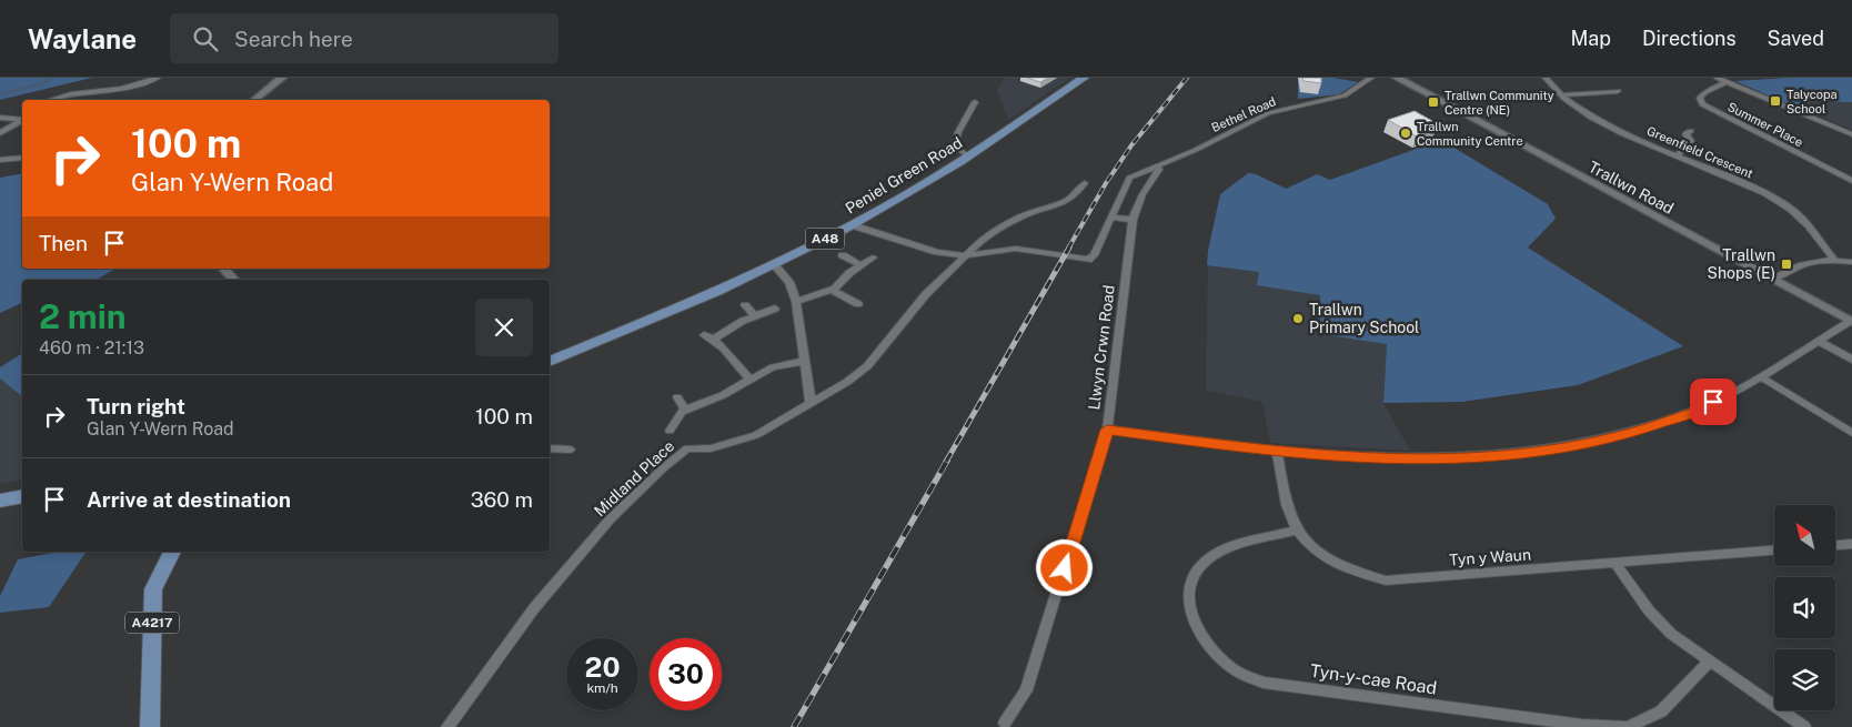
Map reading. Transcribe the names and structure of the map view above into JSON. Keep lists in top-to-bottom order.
{
  "streets": {
    "main road": ["Peniel Green Road", "A48", "A4217"],
    "street": [
      "Bethel Road",
      "Summer Place",
      "Greenfield Crescent",
      "Trallwn Road",
      "Llwyn Crwn Road",
      "Midland Place",
      "Tyn y Waun",
      "Tyn-y-cae Road"
    ]
  },
  "crossings": [
    ["Bethel Road", "Llwyn Crwn Road"],
    ["Bethel Road", "Midland Place"],
    ["Tyn y Waun", "Tyn-y-cae Road"]
  ],
  "places": {
    "transit": ["Talycopa School", "Trallwn Community Centre (NE)", "Trallwn Shops (E)"],
    "other": ["Trallwn Community Centre", "Trallwn Primary School"]
  },
  "north": "top left",
  "page": {
    "header": "Waylane",
    "search": "Search here",
    "nav": ["Map", "Directions", "Saved"],
    "turn": ["100 m", "Glan Y-Wern Road"],
    "then": "Then",
    "heading": ["2 min", "460 m · 21:13"],
    "list": [
      {
        "name": "Turn right",
        "note": "Glan Y-Wern Road",
        "value": "100 m"
      },
      {
        "name": "Arrive at destination",
        "value": "360 m"
      }
    ],
    "speed": "20 km/h",
    "limit": "30"
  }
}
